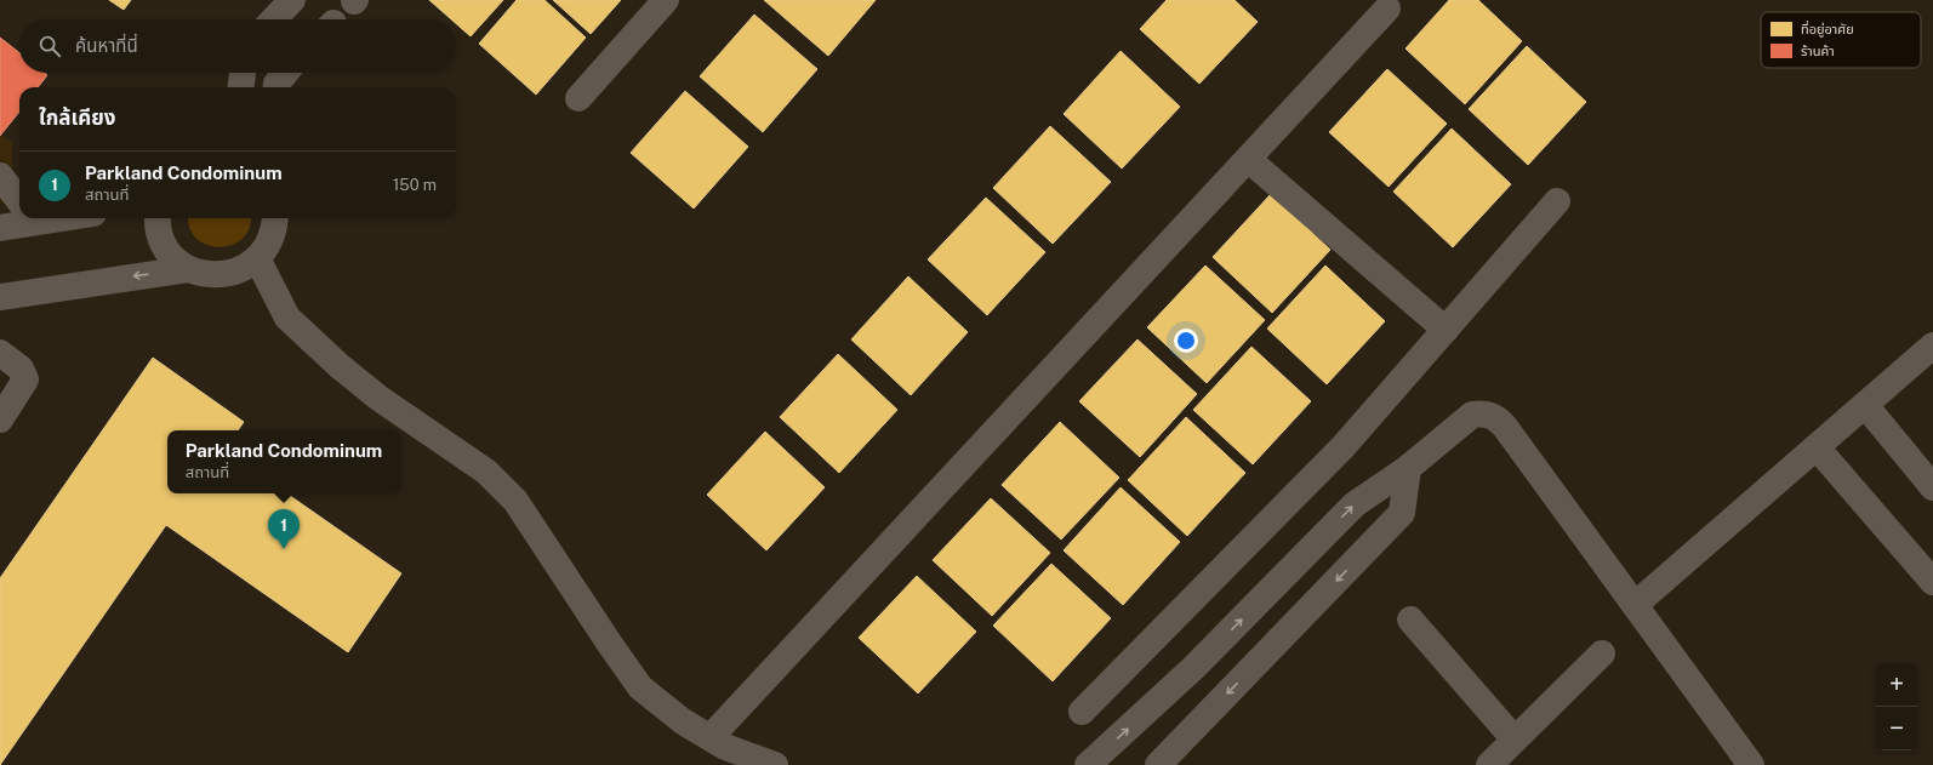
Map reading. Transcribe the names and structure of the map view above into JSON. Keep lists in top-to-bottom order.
{
  "legend": ["ที่อยู่อาศัย", "ร้านค้า"],
  "page": {
    "search": "ค้นหาที่นี่",
    "heading": "ใกล้เคียง",
    "list": [
      {
        "mark": "1",
        "name": "Parkland Condominum",
        "note": "สถานที่",
        "value": "150 m"
      }
    ],
    "popup": ["Parkland Condominum", "สถานที่"],
    "pins": "1",
    "map_buttons": ["+", "−"]
  }
}
